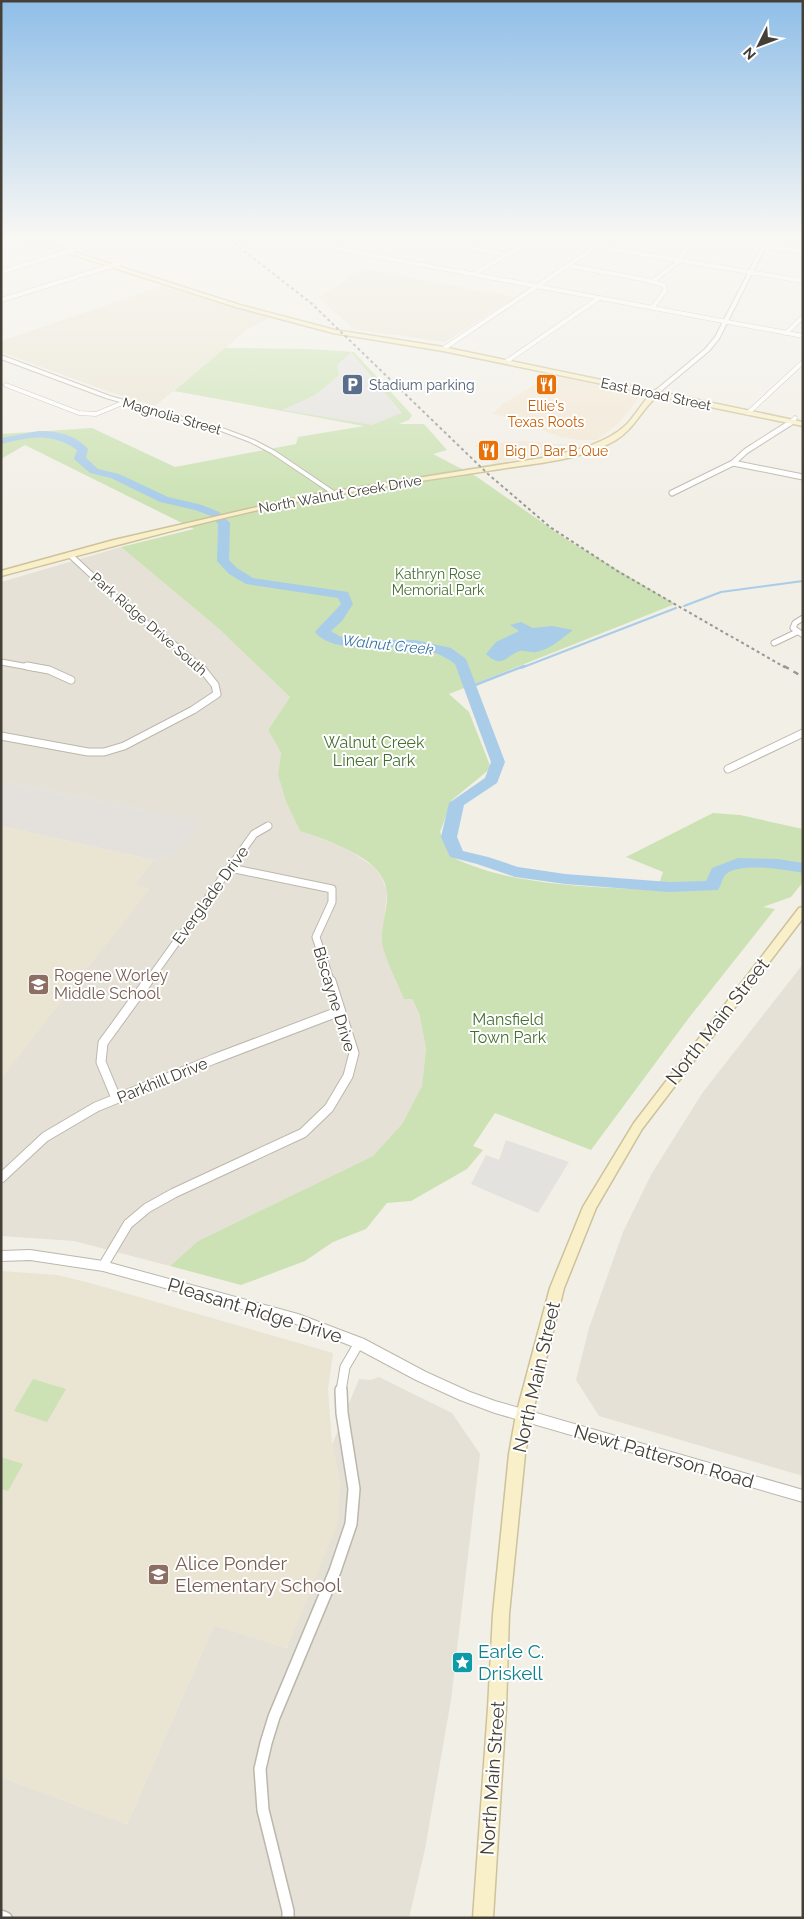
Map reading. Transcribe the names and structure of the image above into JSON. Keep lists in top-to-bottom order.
{
  "streets": {
    "main road": ["East Broad Street", "North Walnut Creek Drive", "North Main Street"],
    "street": [
      "Magnolia Street",
      "Park Ridge Drive South",
      "Everglade Drive",
      "Biscayne Drive",
      "Parkhill Drive",
      "Pleasant Ridge Drive",
      "Newt Patterson Road"
    ]
  },
  "crossings": [
    ["East Broad Street", "North Walnut Creek Drive"],
    ["Magnolia Street", "North Walnut Creek Drive"],
    ["North Walnut Creek Drive", "Park Ridge Drive South"],
    ["Everglade Drive", "Biscayne Drive"],
    ["Everglade Drive", "Parkhill Drive"],
    ["Biscayne Drive", "Parkhill Drive"],
    ["Biscayne Drive", "Pleasant Ridge Drive"],
    ["North Main Street", "Pleasant Ridge Drive"],
    ["North Main Street", "Newt Patterson Road"],
    ["Pleasant Ridge Drive", "Newt Patterson Road"]
  ],
  "water": ["Walnut Creek"],
  "parks": ["Kathryn Rose Memorial Park", "Walnut Creek Linear Park", "Mansfield Town Park"],
  "places": {
    "restaurant": ["Ellie's Texas Roots", "Big D Bar B Que"],
    "parking": ["Stadium parking"],
    "school or university": ["Rogene Worley Middle School", "Alice Ponder Elementary School"],
    "place": ["Earle C. Driskell"]
  },
  "north": "bottom left"
}
